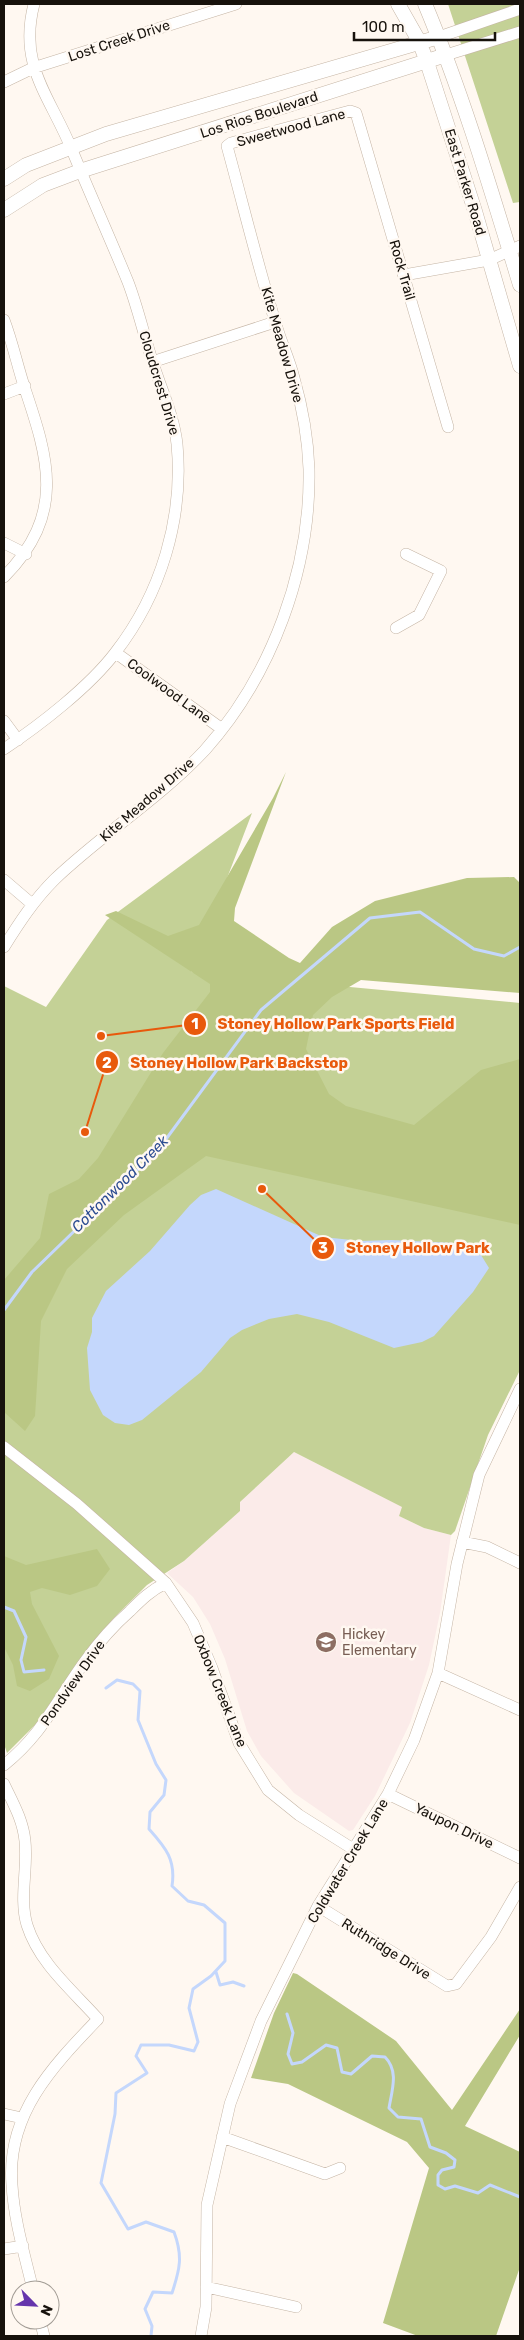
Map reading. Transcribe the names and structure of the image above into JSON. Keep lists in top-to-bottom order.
{
  "streets": {
    "main road": ["Los Rios Boulevard", "East Parker Road"],
    "street": [
      "Lost Creek Drive",
      "Sweetwood Lane",
      "Rock Trail",
      "Kite Meadow Drive",
      "Cloudcrest Drive",
      "Coolwood Lane",
      "Pondview Drive",
      "Oxbow Creek Lane",
      "Yaupon Drive",
      "Coldwater Creek Lane",
      "Ruthridge Drive"
    ]
  },
  "crossings": [
    ["Lost Creek Drive", "Cloudcrest Drive"],
    ["Los Rios Boulevard", "East Parker Road"],
    ["Los Rios Boulevard", "Cloudcrest Drive"],
    ["Sweetwood Lane", "Rock Trail"],
    ["Sweetwood Lane", "Kite Meadow Drive"],
    ["Kite Meadow Drive", "Coolwood Lane"],
    ["Cloudcrest Drive", "Coolwood Lane"],
    ["Pondview Drive", "Oxbow Creek Lane"],
    ["Oxbow Creek Lane", "Coldwater Creek Lane"],
    ["Yaupon Drive", "Coldwater Creek Lane"],
    ["Coldwater Creek Lane", "Ruthridge Drive"]
  ],
  "water": ["Cottonwood Creek"],
  "places": {
    "other": ["Stoney Hollow Park Sports Field", "Stoney Hollow Park Backstop", "Stoney Hollow Park"],
    "school or university": ["Hickey Elementary"]
  },
  "scale_bar": "100 m",
  "north": "bottom right"
}
